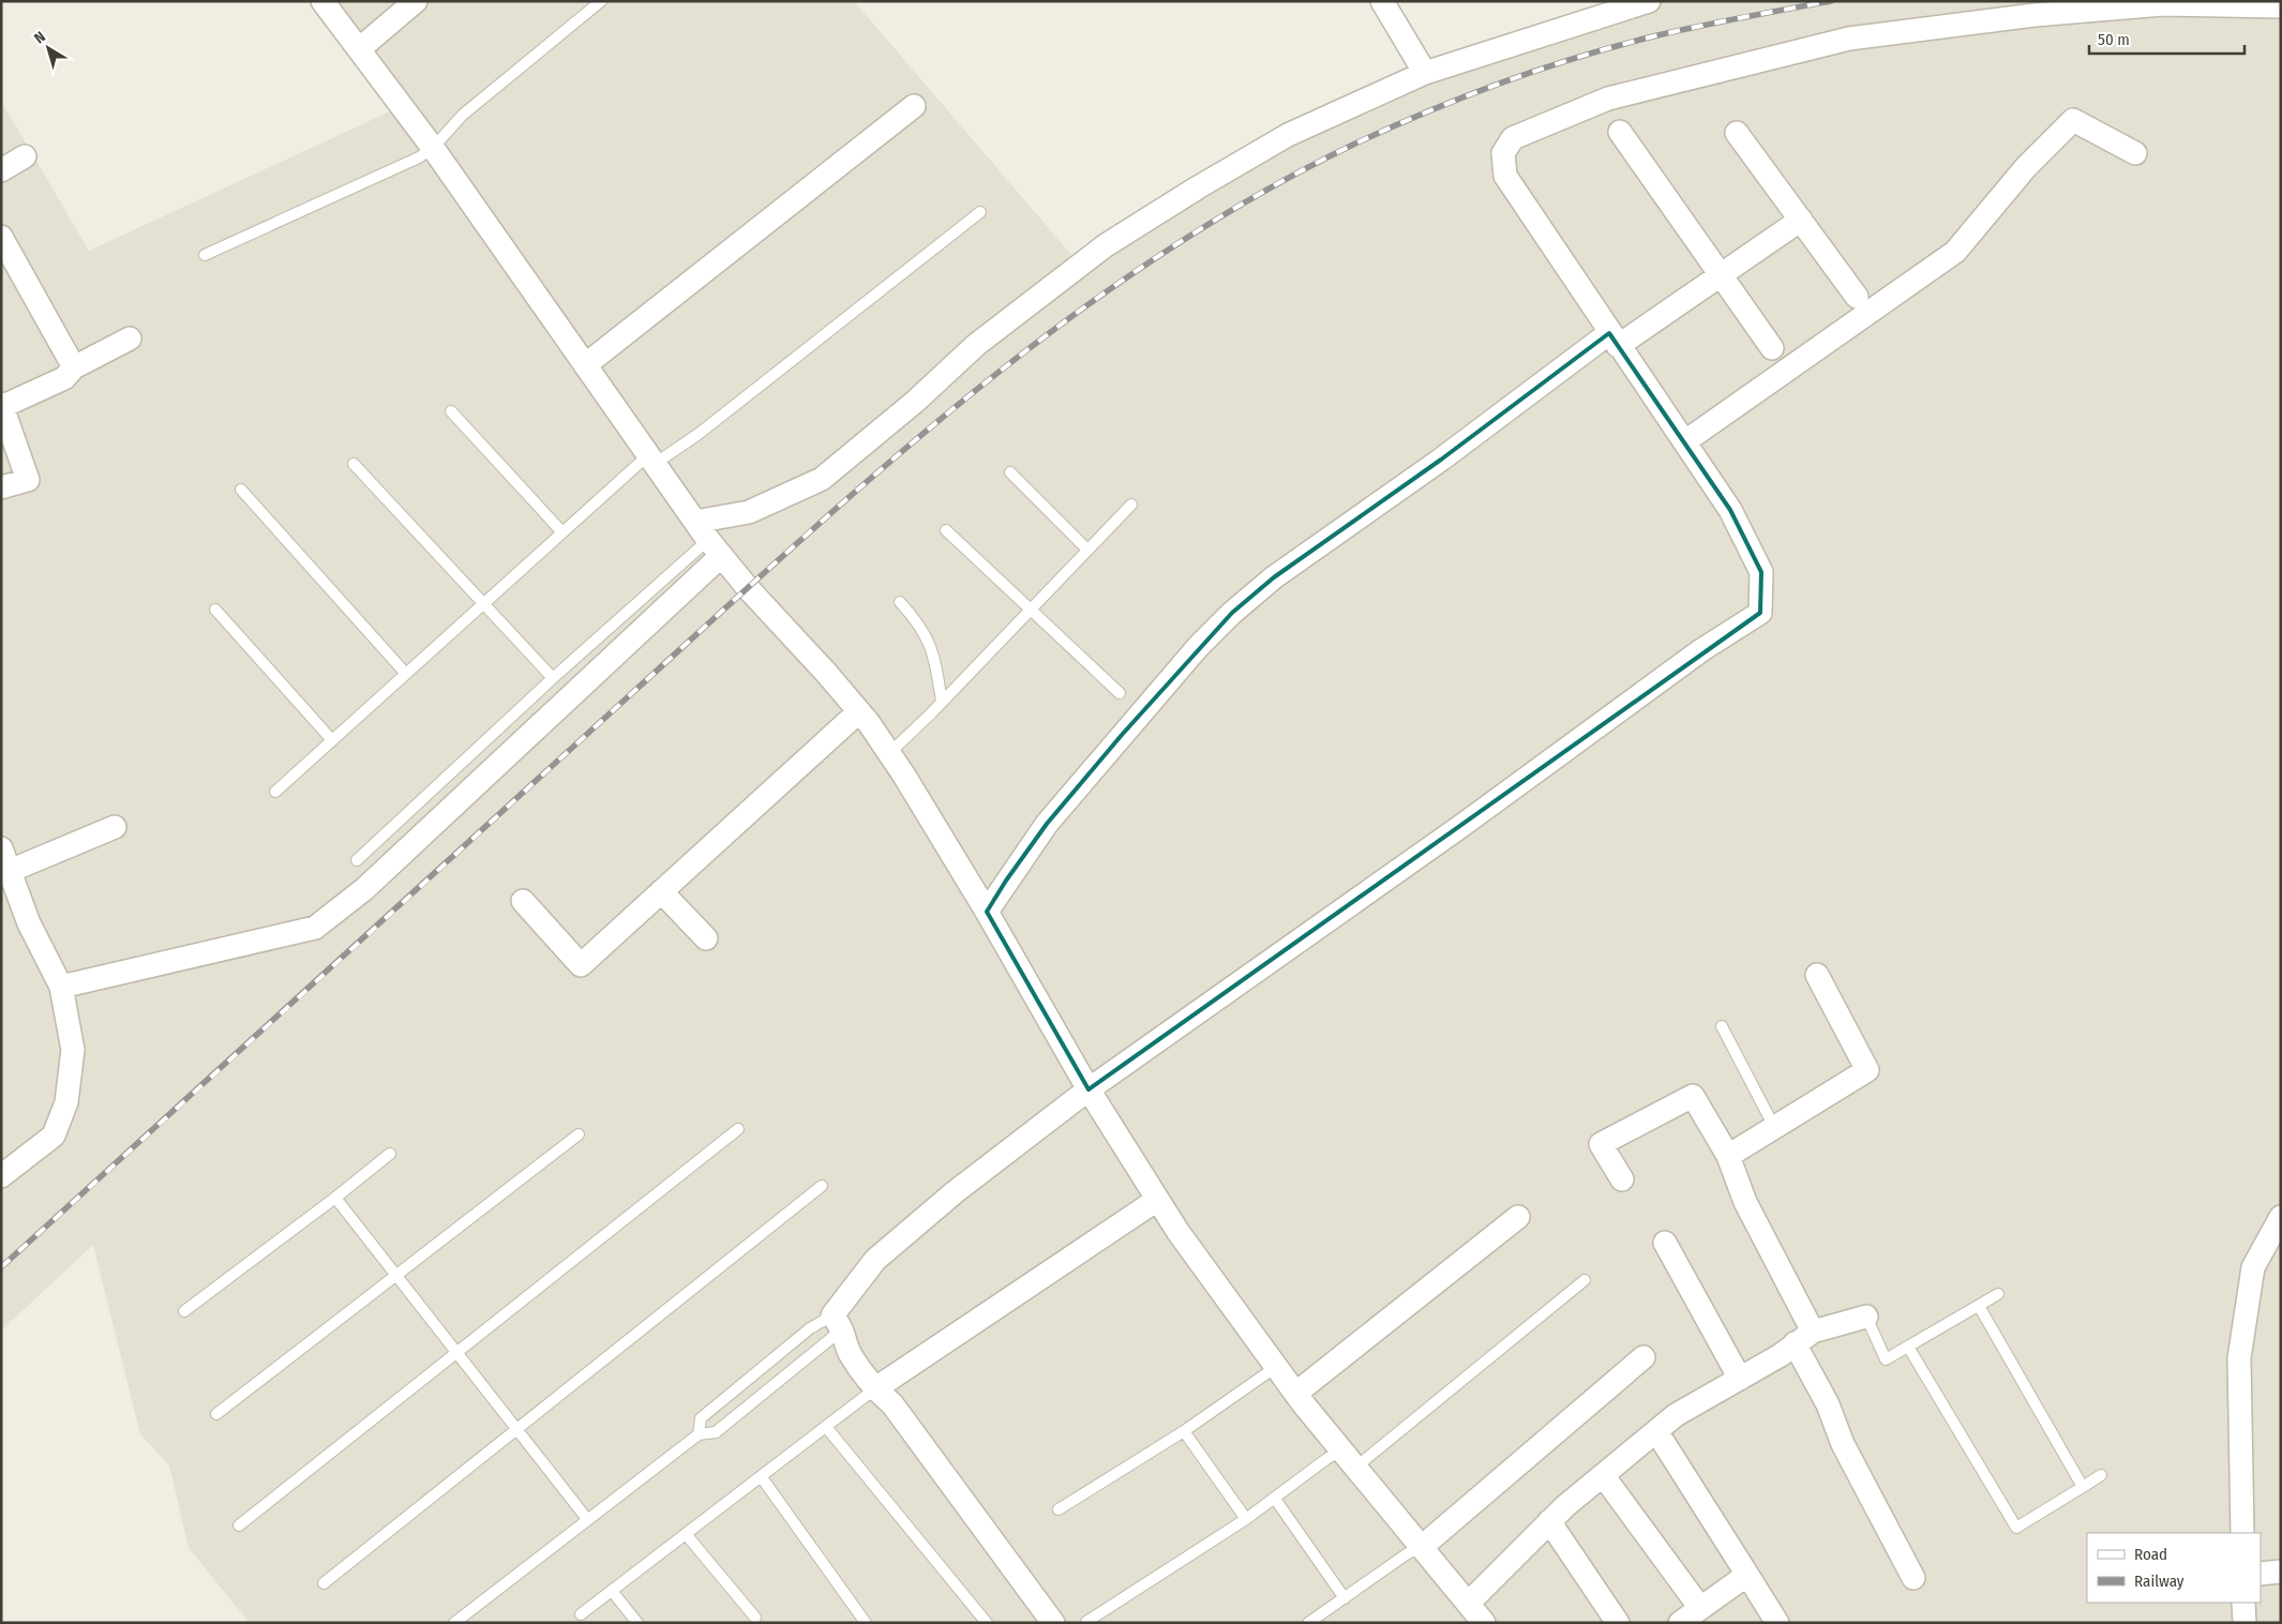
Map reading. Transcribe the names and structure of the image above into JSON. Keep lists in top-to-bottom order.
{
  "legend": ["Road", "Railway"],
  "scale_bar": "50 m",
  "north": "top left"
}
